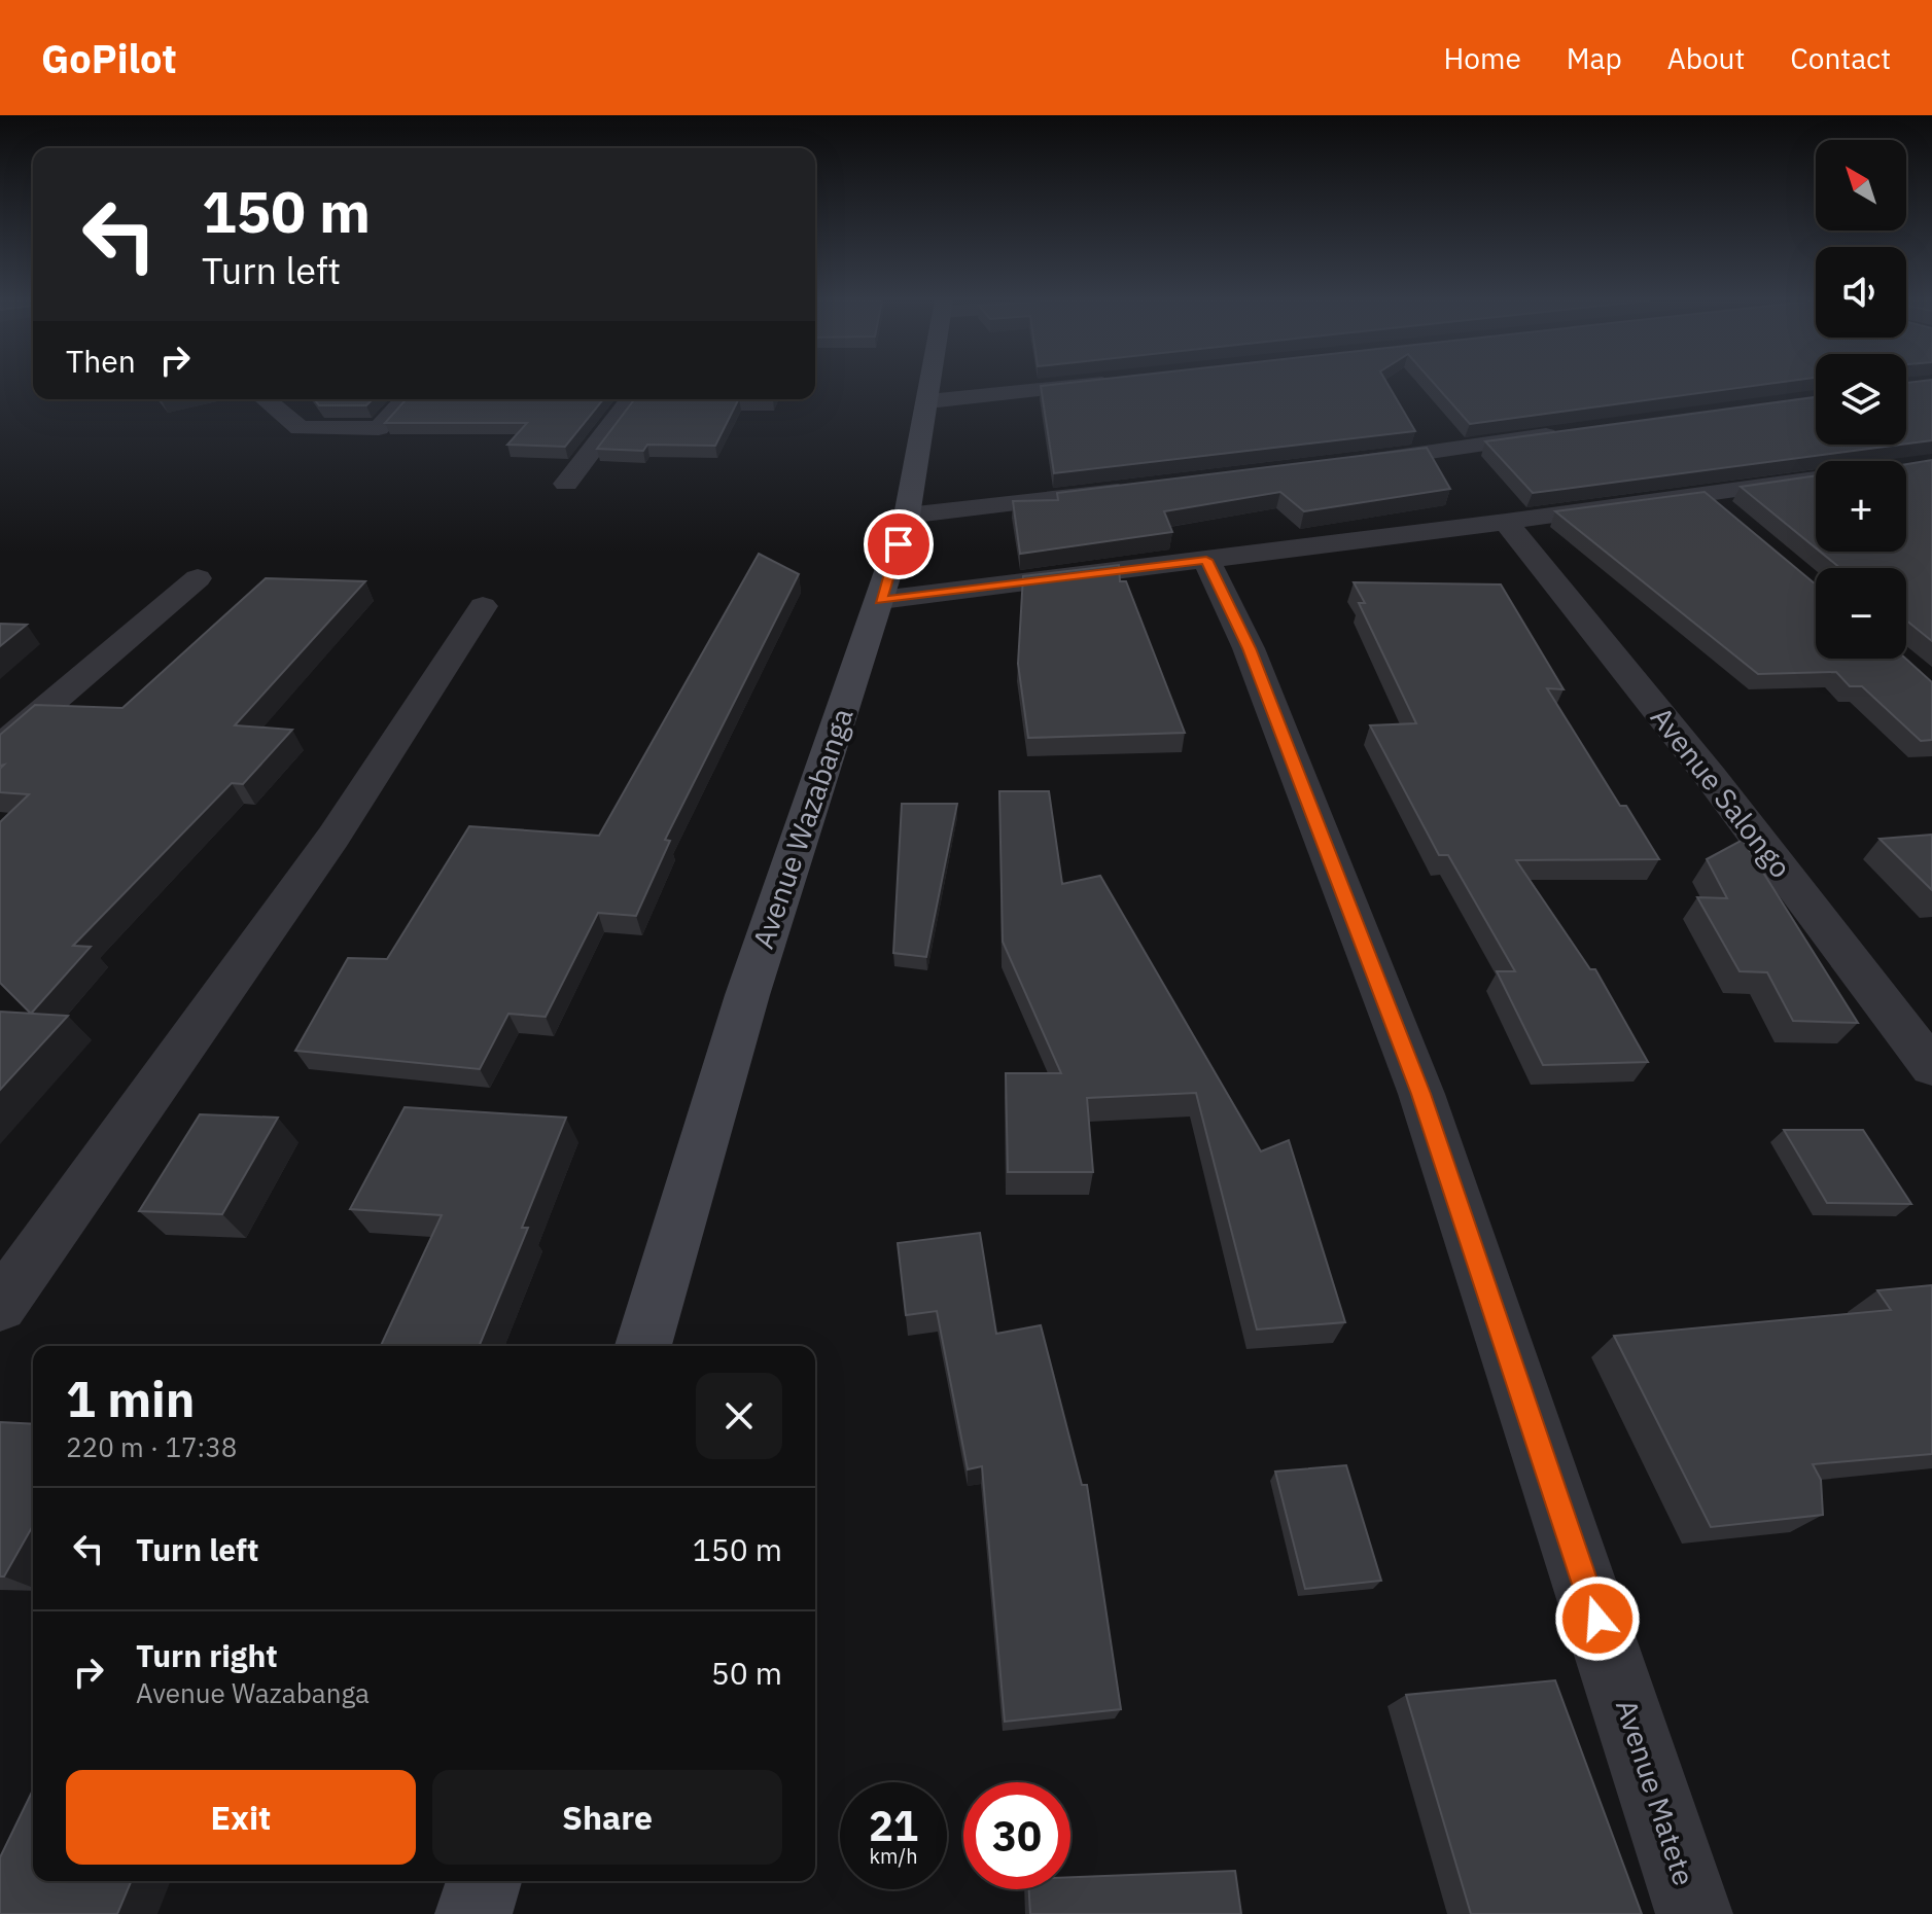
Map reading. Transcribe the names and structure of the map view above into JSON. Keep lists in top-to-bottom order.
{
  "streets": {
    "main road": ["Avenue Wazabanga"],
    "street": ["Avenue Salongo", "Avenue Matete"]
  },
  "north": "top left",
  "page": {
    "header": "GoPilot",
    "nav": [
      "Home",
      "Map",
      "About",
      "Contact"
    ],
    "map_buttons": ["+", "−"],
    "turn": ["150 m", "Turn left"],
    "then": "Then",
    "heading": ["1 min", "220 m · 17:38"],
    "list": [
      {
        "name": "Turn left",
        "value": "150 m"
      },
      {
        "name": "Turn right",
        "note": "Avenue Wazabanga",
        "value": "50 m"
      }
    ],
    "buttons": ["Exit", "Share"],
    "speed": "21 km/h",
    "limit": "30"
  }
}
